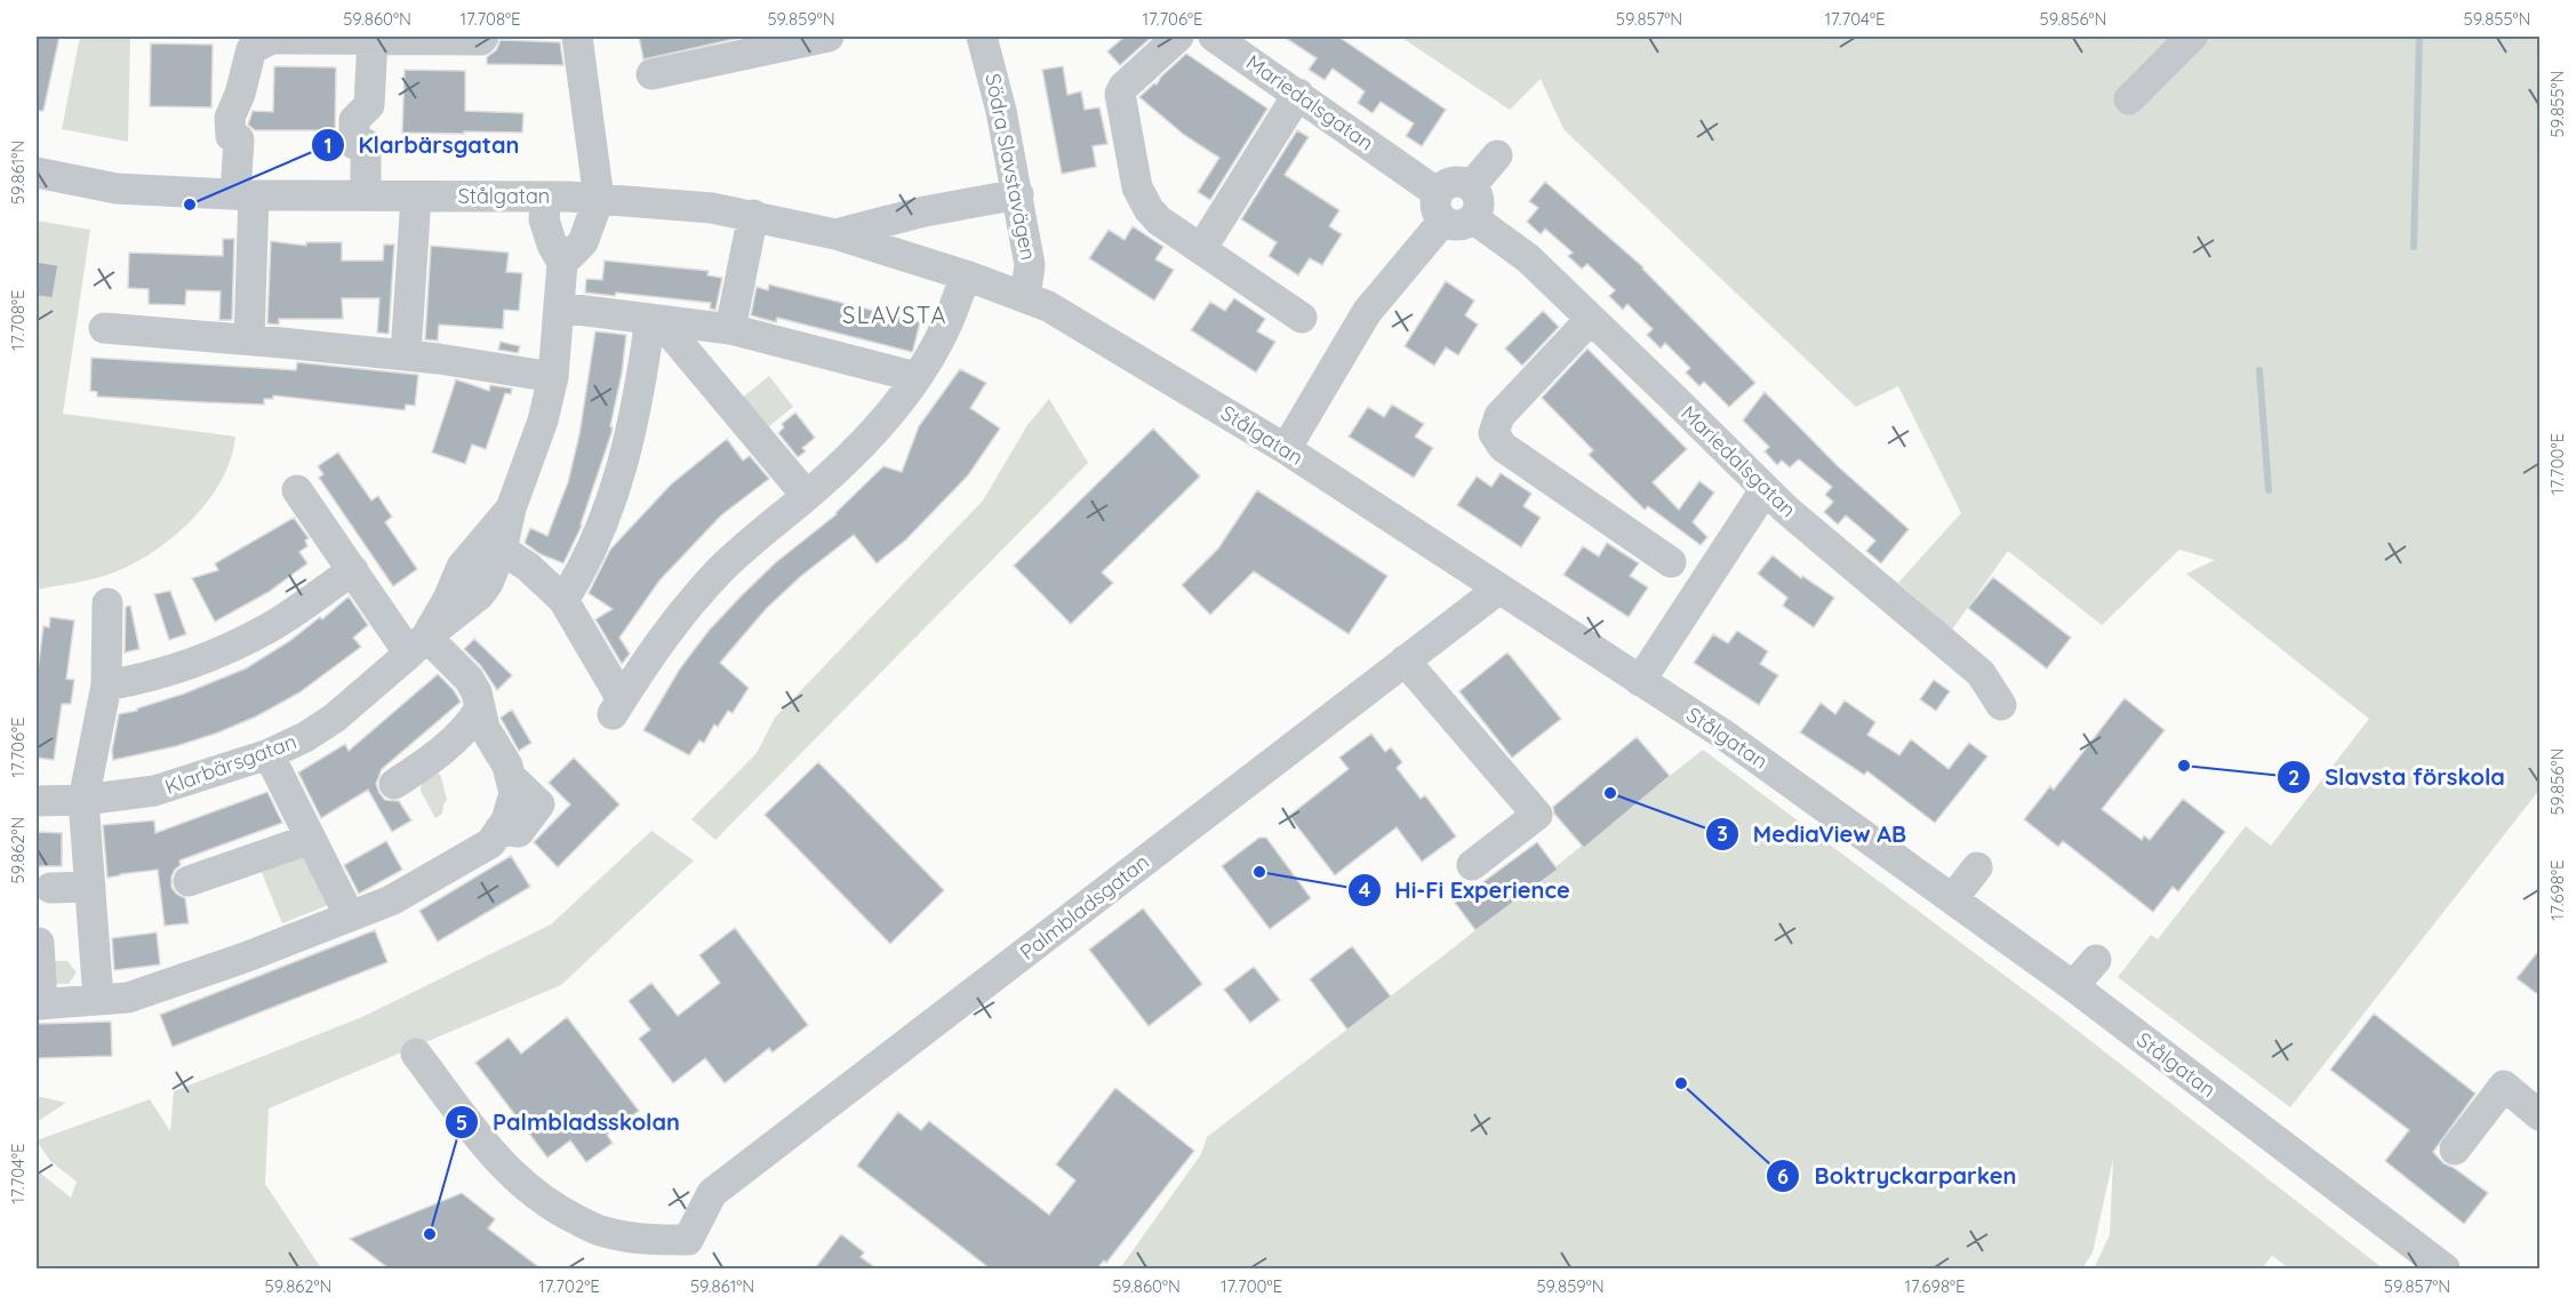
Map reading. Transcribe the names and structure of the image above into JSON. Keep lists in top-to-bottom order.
{
  "streets": {
    "street": [
      "Mariedalsgatan",
      "Södra Slavstavägen",
      "Stålgatan",
      "Klarbärsgatan",
      "Palmbladsgatan"
    ]
  },
  "crossings": [
    ["Södra Slavstavägen", "Stålgatan"],
    ["Stålgatan", "Klarbärsgatan"],
    ["Stålgatan", "Palmbladsgatan"]
  ],
  "districts": ["SLAVSTA"],
  "places": [
    "Klarbärsgatan",
    "Slavsta förskola",
    "MediaView AB",
    "Hi-Fi Experience",
    "Boktryckarparken",
    "Palmbladsskolan"
  ],
  "coordinates": [
    "59.860°N",
    "17.708°E",
    "59.859°N",
    "17.706°E",
    "59.857°N",
    "17.704°E",
    "59.856°N",
    "59.855°N",
    "59.861°N",
    "17.700°E",
    "59.862°N",
    "17.698°E",
    "17.702°E"
  ]
}
